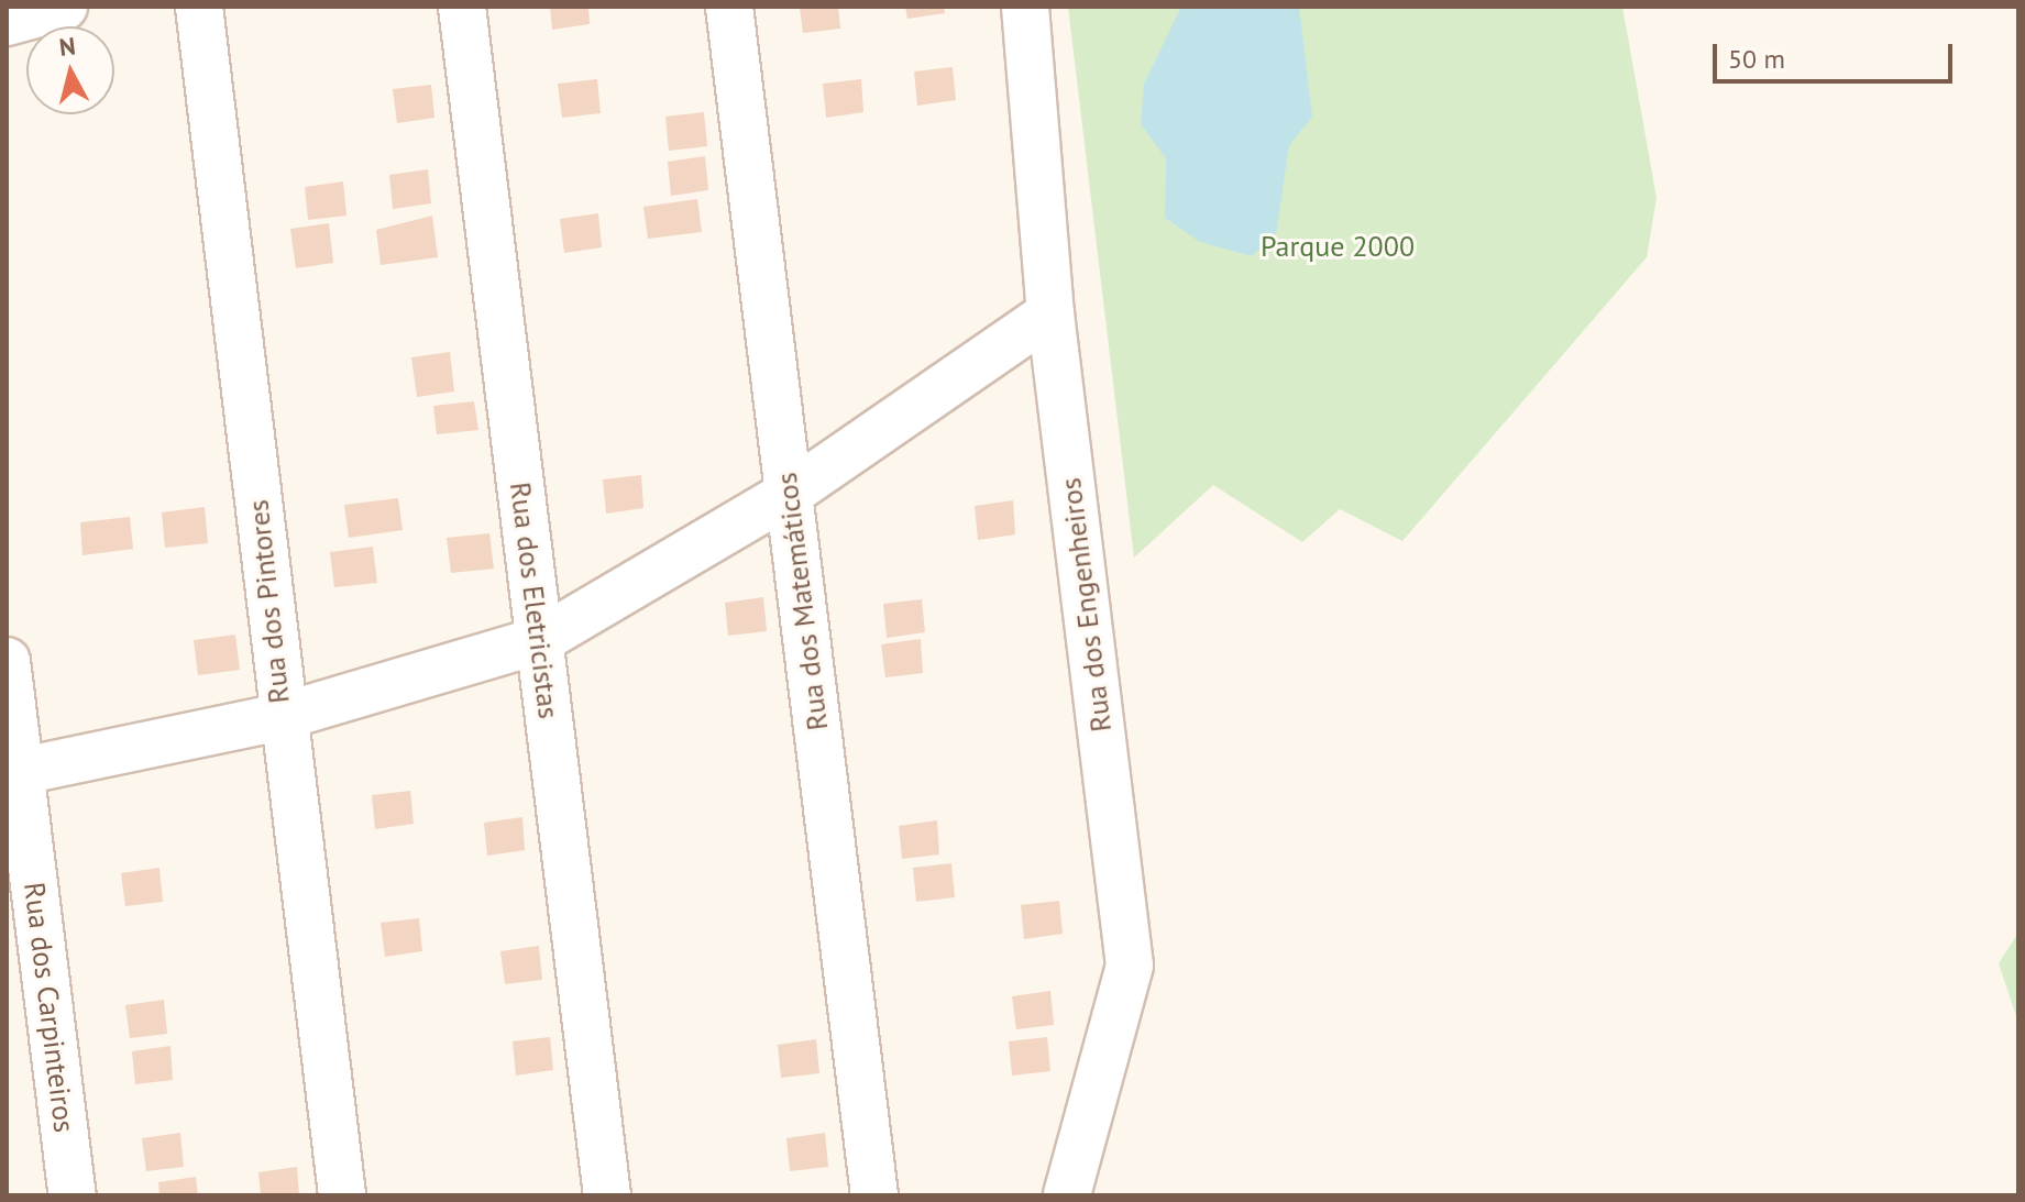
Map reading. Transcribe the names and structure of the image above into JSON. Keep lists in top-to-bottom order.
{
  "streets": {
    "street": [
      "Rua dos Eletricistas",
      "Rua dos Pintores",
      "Rua dos Matemáticos",
      "Rua dos Engenheiros",
      "Rua dos Carpinteiros"
    ]
  },
  "parks": ["Parque 2000"],
  "scale_bar": "50 m",
  "north": "top"
}
